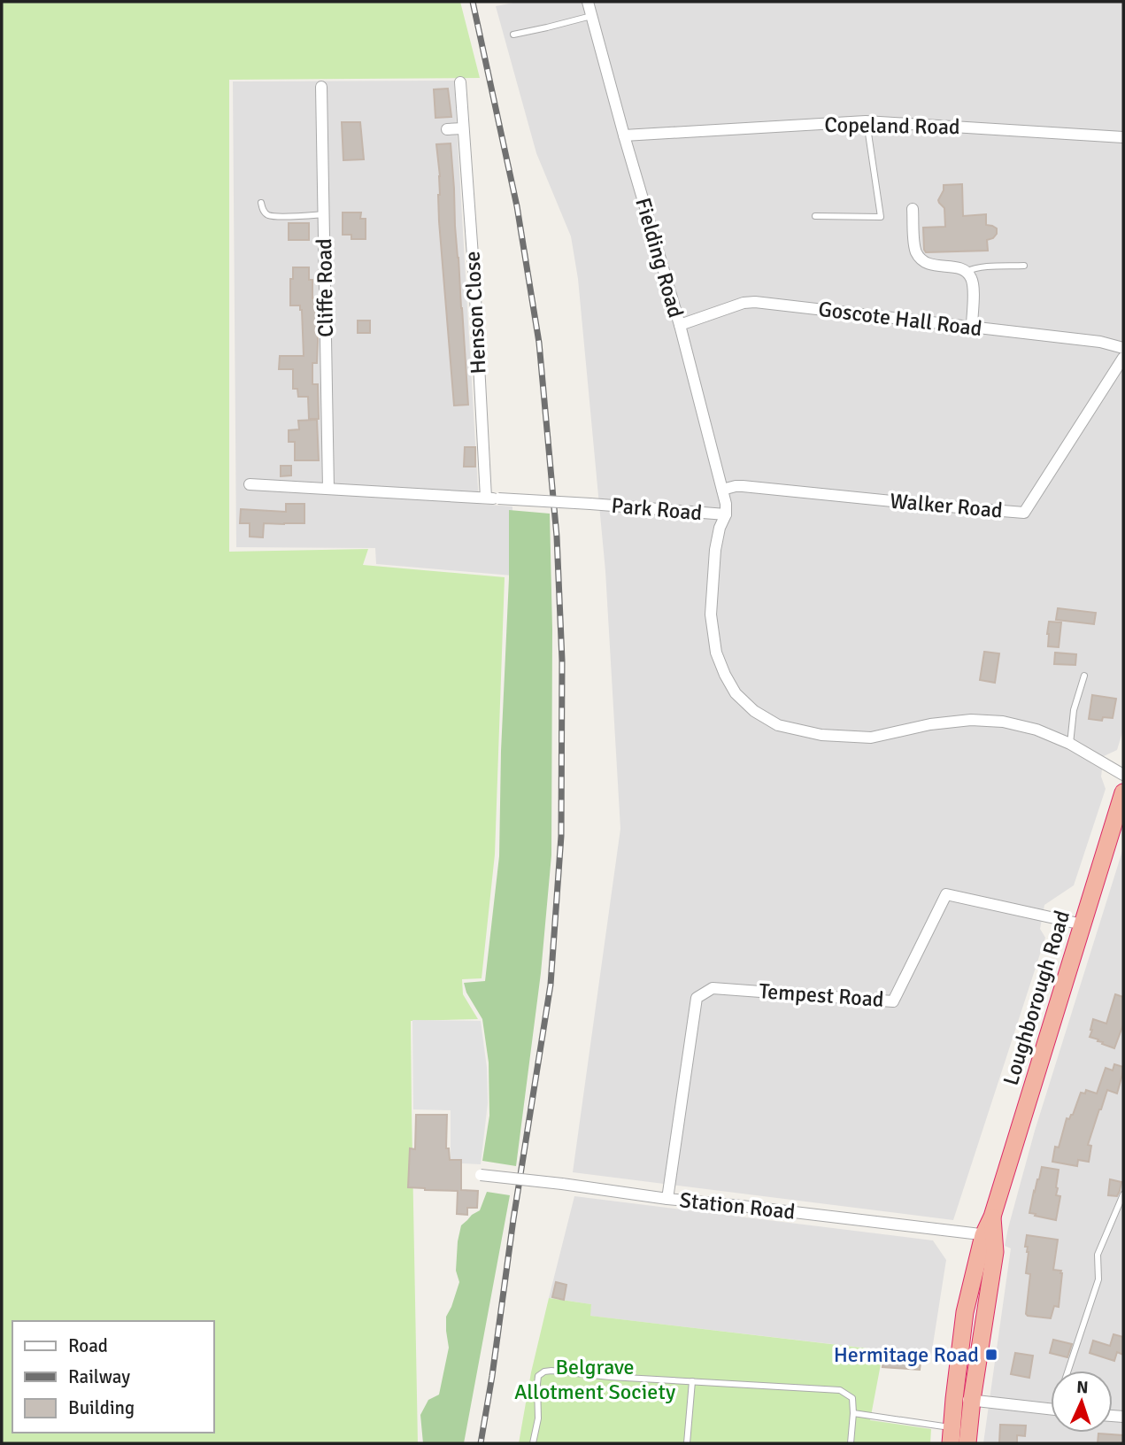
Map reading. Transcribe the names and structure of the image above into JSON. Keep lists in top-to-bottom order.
{
  "streets": {
    "highway": ["Loughborough Road"],
    "street": [
      "Copeland Road",
      "Fielding Road",
      "Cliffe Road",
      "Henson Close",
      "Goscote Hall Road",
      "Walker Road",
      "Park Road",
      "Tempest Road",
      "Station Road"
    ]
  },
  "crossings": [
    ["Copeland Road", "Fielding Road"],
    ["Fielding Road", "Goscote Hall Road"],
    ["Fielding Road", "Walker Road"],
    ["Fielding Road", "Park Road"],
    ["Cliffe Road", "Park Road"],
    ["Henson Close", "Park Road"],
    ["Tempest Road", "Loughborough Road"],
    ["Tempest Road", "Station Road"],
    ["Loughborough Road", "Station Road"]
  ],
  "parks": ["Belgrave Allotment Society"],
  "places": {
    "transit": ["Hermitage Road"]
  },
  "legend": ["Road", "Railway", "Building"],
  "north": "top"
}
